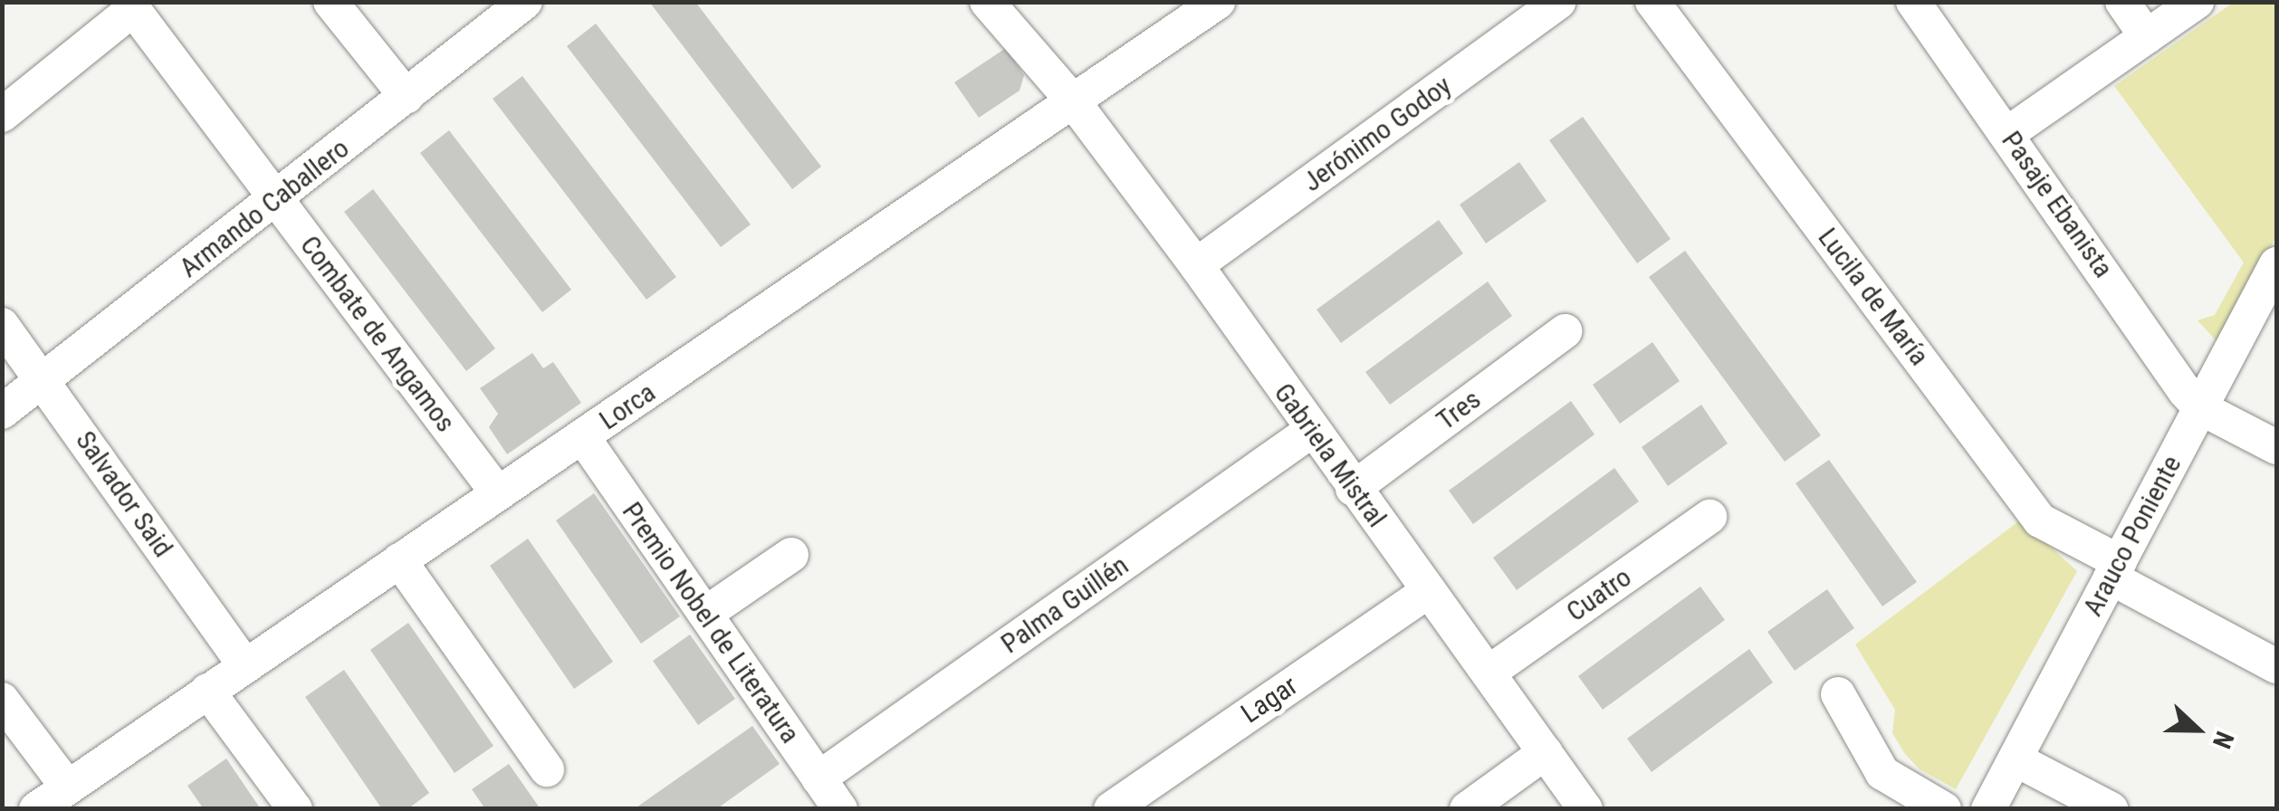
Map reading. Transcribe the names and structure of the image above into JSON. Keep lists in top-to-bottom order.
{
  "streets": {
    "street": [
      "Jerónimo Godoy",
      "Pasaje Ebanista",
      "Armando Caballero",
      "Lucila de María",
      "Combate de Angamos",
      "Lorca",
      "Tres",
      "Gabriela Mistral",
      "Salvador Said",
      "Arauco Poniente",
      "Cuatro",
      "Palma Guillén",
      "Premio Nobel de Literatura",
      "Lagar"
    ]
  },
  "crossings": [
    ["Jerónimo Godoy", "Gabriela Mistral"],
    ["Pasaje Ebanista", "Arauco Poniente"],
    ["Armando Caballero", "Combate de Angamos"],
    ["Armando Caballero", "Salvador Said"],
    ["Lucila de María", "Arauco Poniente"],
    ["Combate de Angamos", "Lorca"],
    ["Lorca", "Gabriela Mistral"],
    ["Lorca", "Salvador Said"],
    ["Lorca", "Premio Nobel de Literatura"],
    ["Tres", "Gabriela Mistral"],
    ["Gabriela Mistral", "Cuatro"],
    ["Gabriela Mistral", "Palma Guillén"],
    ["Gabriela Mistral", "Lagar"],
    ["Palma Guillén", "Premio Nobel de Literatura"]
  ],
  "north": "right"
}
